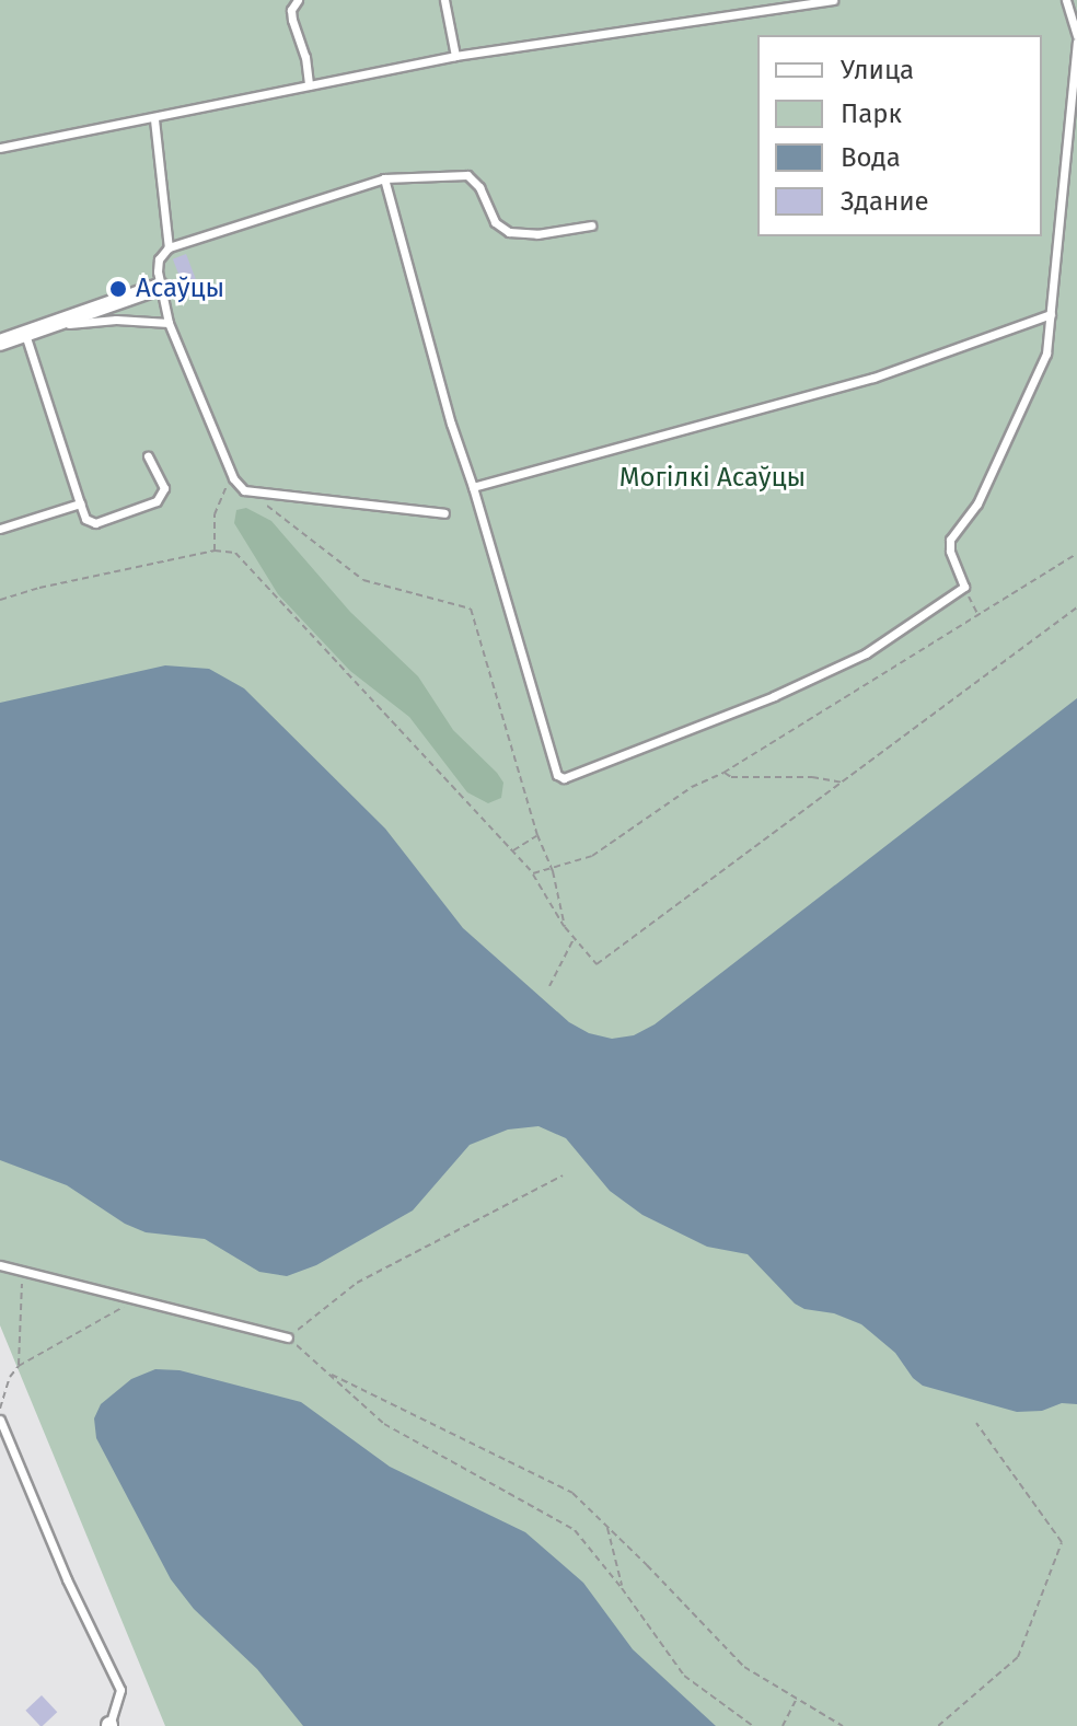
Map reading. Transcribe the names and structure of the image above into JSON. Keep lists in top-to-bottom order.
{
  "parks": ["Могілкі Асаўцы"],
  "places": ["Асаўцы"],
  "legend": [
    "Улица",
    "Парк",
    "Вода",
    "Здание"
  ]
}
